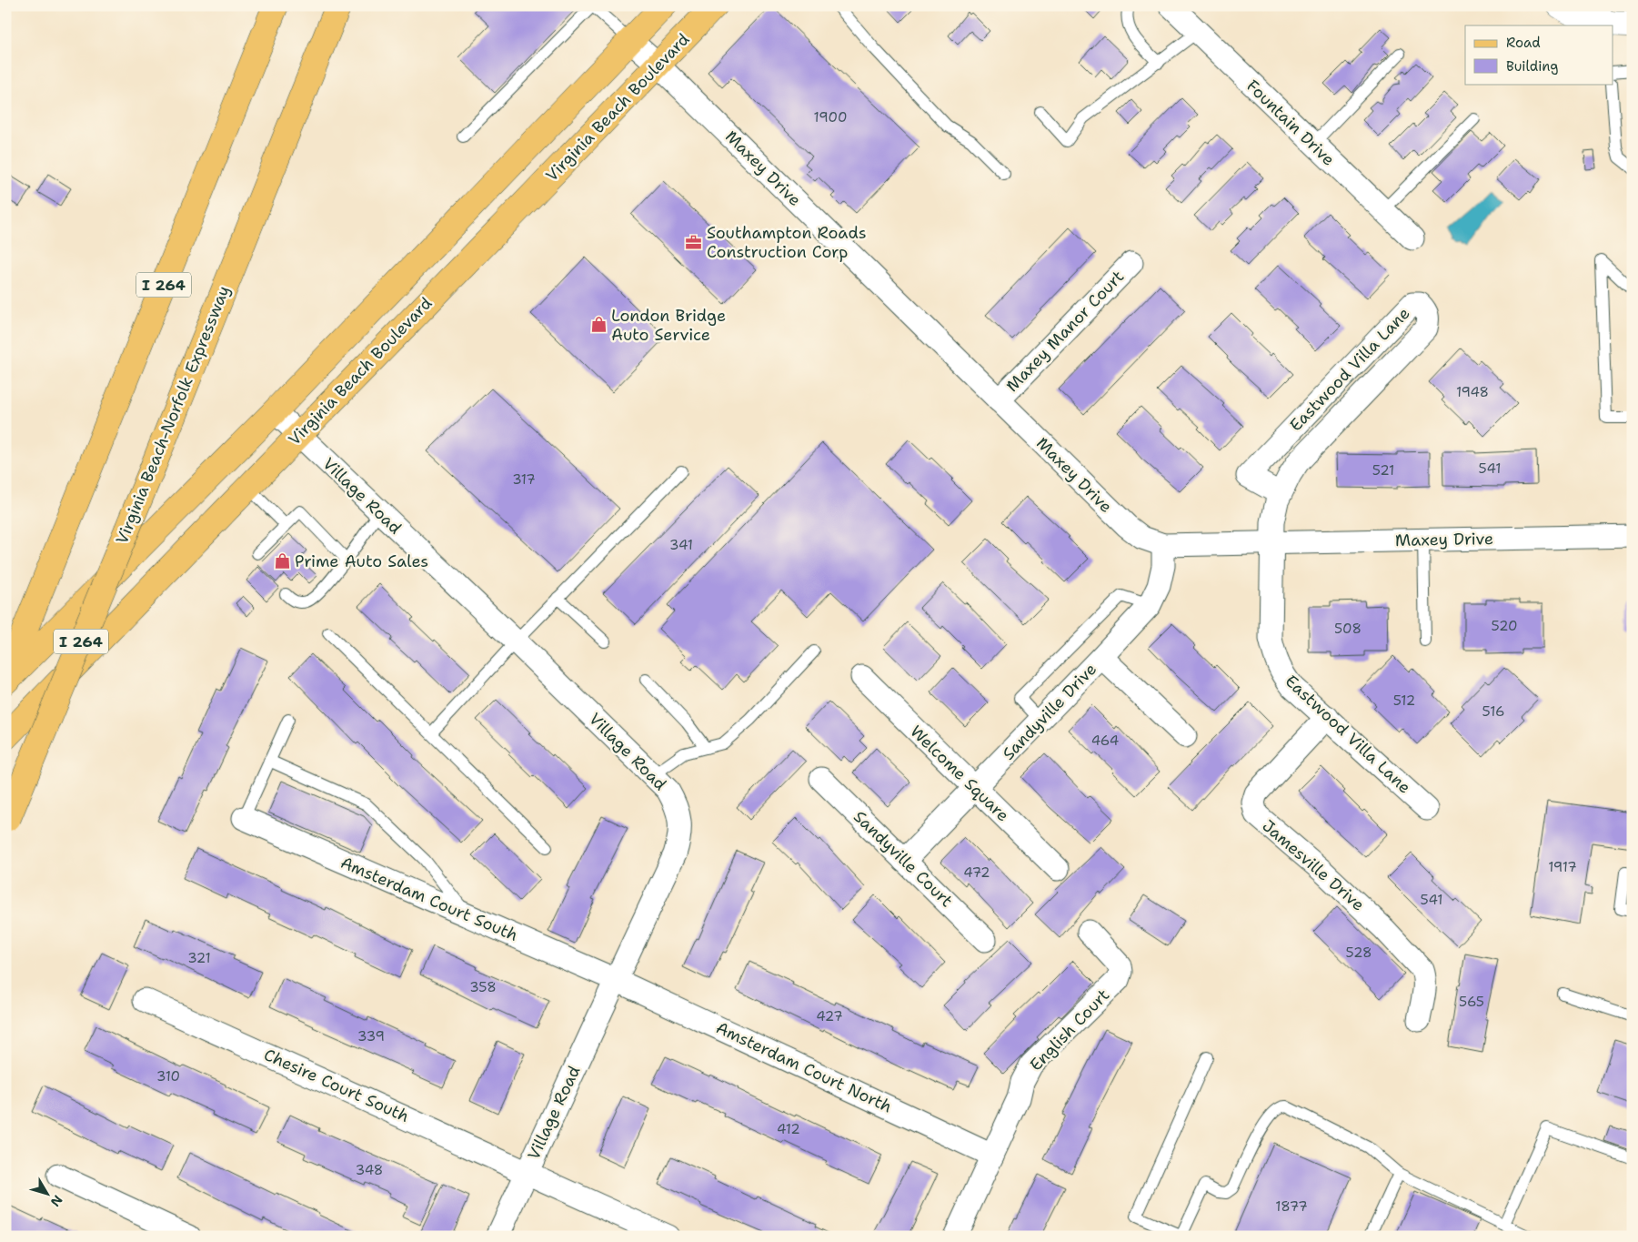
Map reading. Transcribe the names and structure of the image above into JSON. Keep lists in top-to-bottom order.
{
  "streets": {
    "main road": ["Virginia Beach Boulevard", "I 264", "Virginia Beach-Norfolk Expressway"],
    "street": [
      "Fountain Drive",
      "Maxey Drive",
      "Maxey Manor Court",
      "Eastwood Villa Lane",
      "Village Road",
      "Sandyville Drive",
      "Welcome Square",
      "Sandyville Court",
      "Jamesville Drive",
      "Amsterdam Court South",
      "English Court",
      "Amsterdam Court North",
      "Chesire Court South"
    ]
  },
  "crossings": [
    ["Virginia Beach Boulevard", "Maxey Drive"],
    ["Virginia Beach Boulevard", "Village Road"],
    ["Maxey Drive", "Maxey Manor Court"],
    ["Maxey Drive", "Eastwood Villa Lane"],
    ["Maxey Drive", "Sandyville Drive"],
    ["Eastwood Villa Lane", "Jamesville Drive"],
    ["Village Road", "Amsterdam Court South"],
    ["Village Road", "Amsterdam Court North"],
    ["Village Road", "Chesire Court South"],
    ["Sandyville Drive", "Welcome Square"],
    ["Sandyville Drive", "Sandyville Court"],
    ["Amsterdam Court South", "Amsterdam Court North"],
    ["English Court", "Amsterdam Court North"]
  ],
  "places": {
    "office": ["Southampton Roads Construction Corp"],
    "shop": ["London Bridge Auto Service", "Prime Auto Sales"]
  },
  "house_numbers": [
    "1900",
    "1948",
    "541",
    "521",
    "317",
    "341",
    "520",
    "508",
    "512",
    "516",
    "464",
    "1917",
    "472",
    "541",
    "528",
    "321",
    "358",
    "565",
    "427",
    "339",
    "310",
    "412",
    "348",
    "1877"
  ],
  "legend": ["Road", "Building"],
  "north": "bottom right"
}
